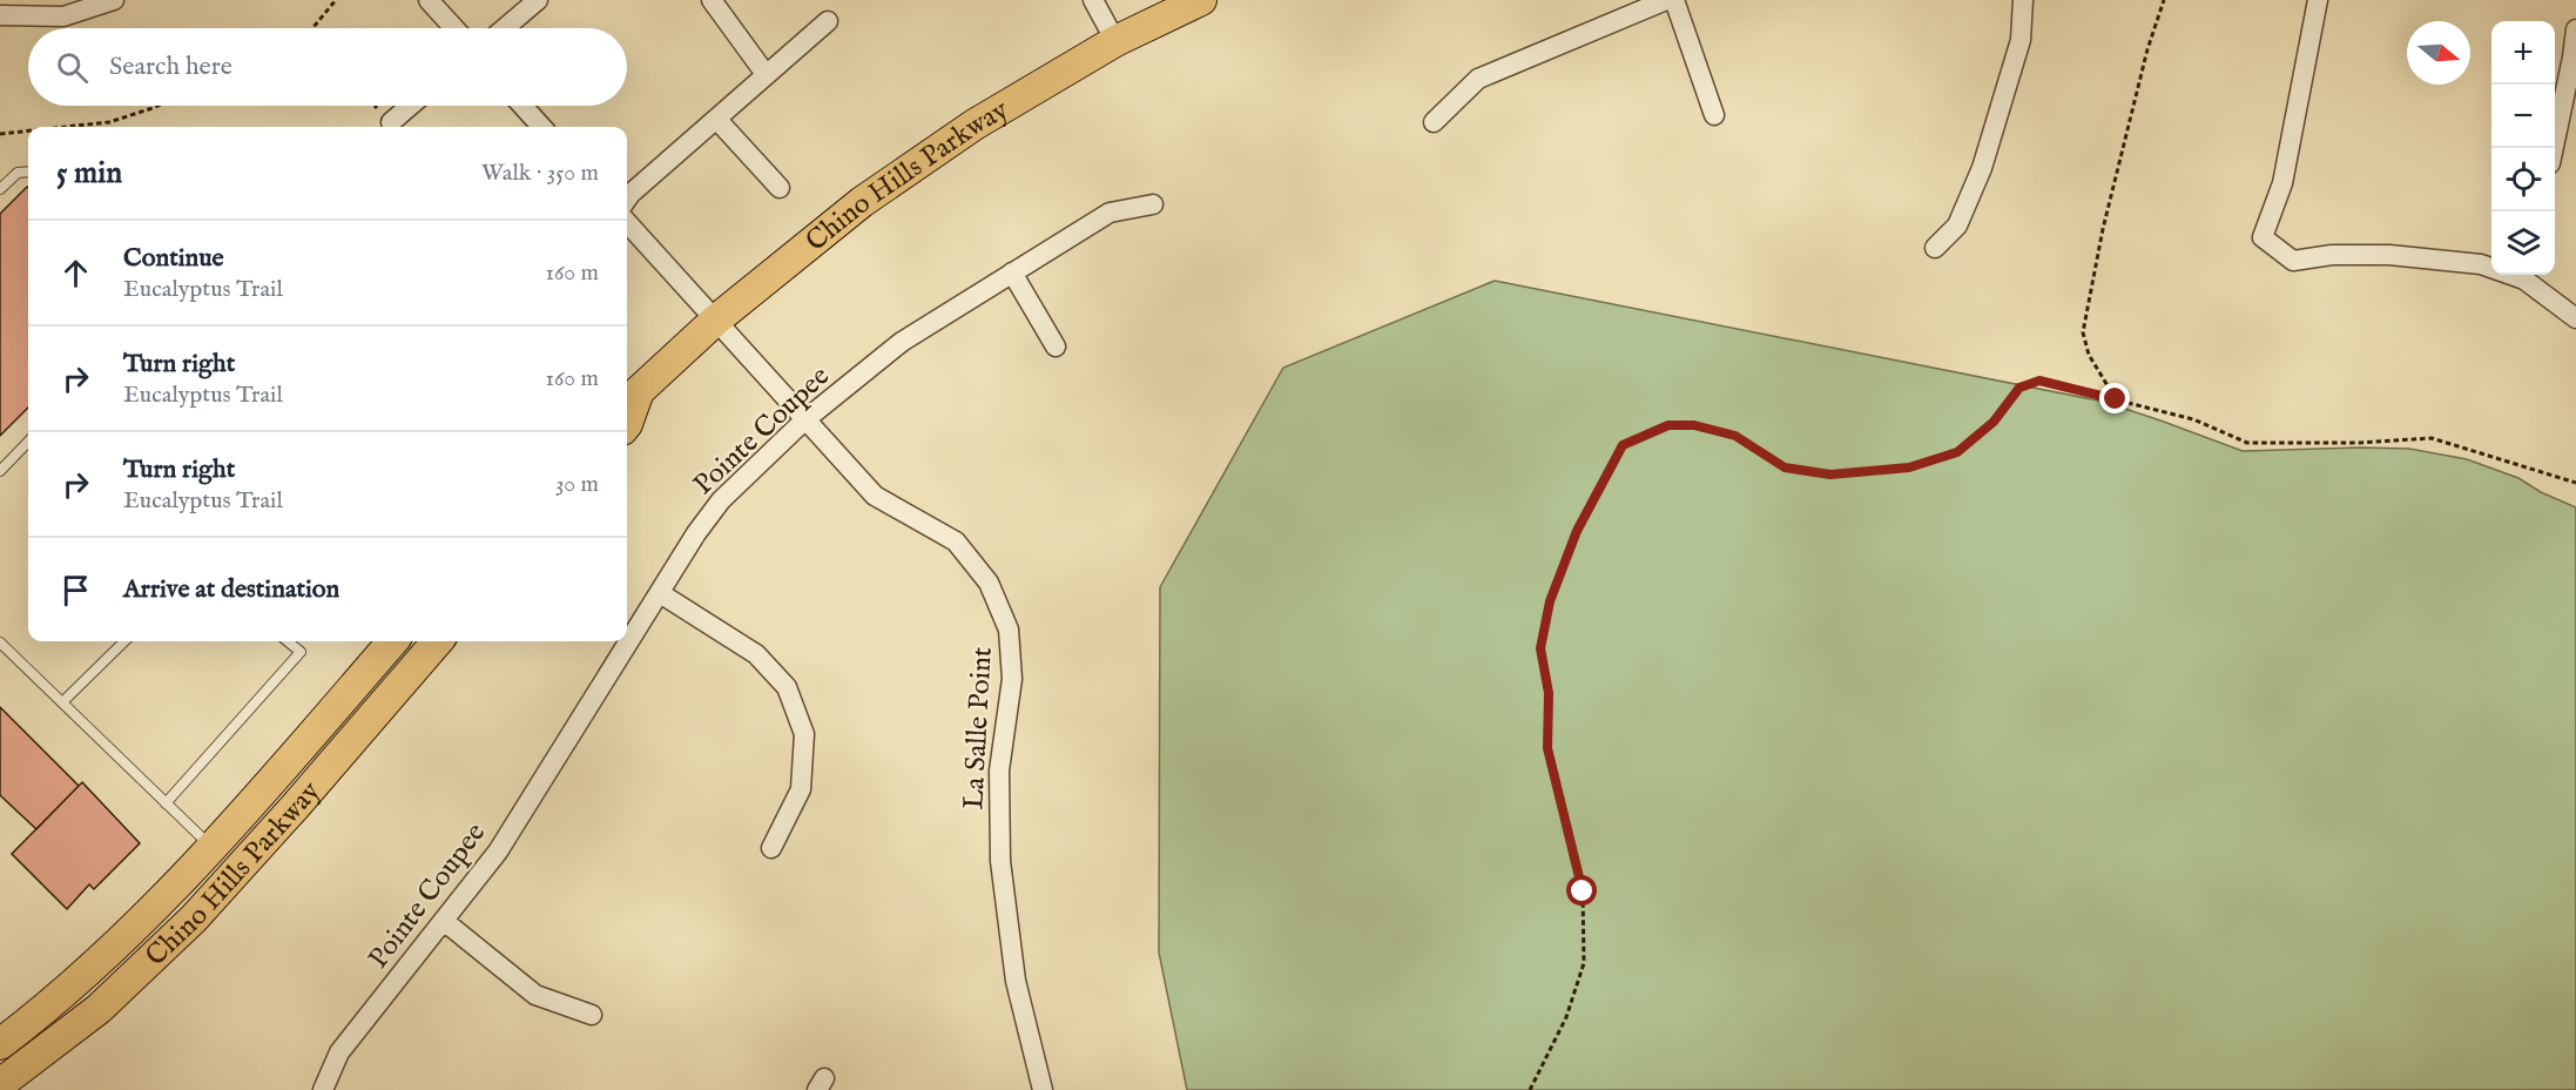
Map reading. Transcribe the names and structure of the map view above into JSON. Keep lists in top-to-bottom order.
{
  "streets": {
    "main road": ["Chino Hills Parkway"],
    "street": ["Pointe Coupee", "La Salle Point"]
  },
  "crossings": [
    ["Chino Hills Parkway", "La Salle Point"],
    ["Pointe Coupee", "La Salle Point"]
  ],
  "north": "right",
  "page": {
    "map_buttons": ["+", "−"],
    "search": "Search here",
    "heading": ["5 min", "Walk · 350 m"],
    "list": [
      ["Continue", "Eucalyptus Trail", "160 m"],
      ["Turn right", "Eucalyptus Trail", "160 m"],
      ["Turn right", "Eucalyptus Trail", "30 m"],
      "Arrive at destination"
    ]
  }
}
